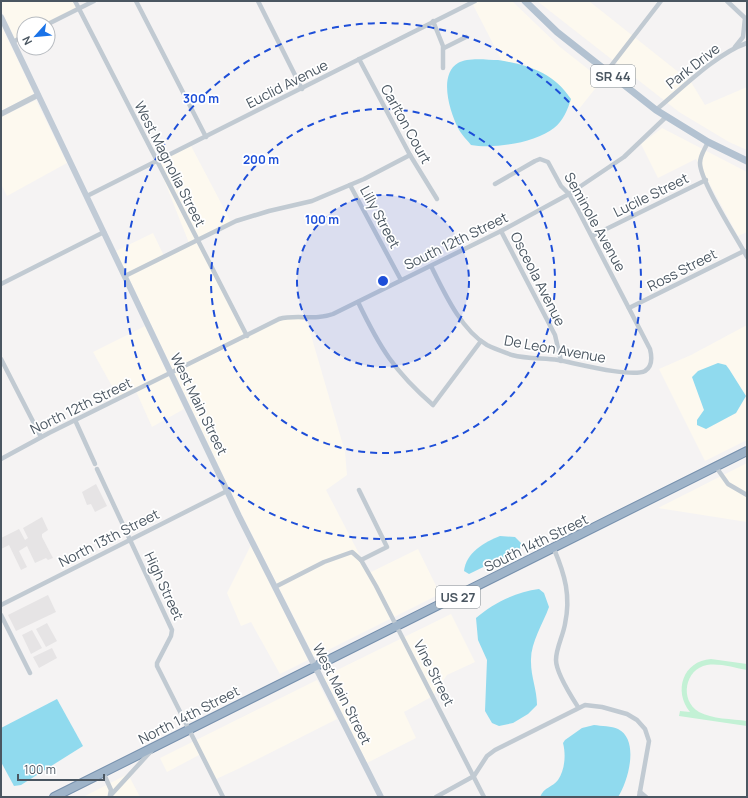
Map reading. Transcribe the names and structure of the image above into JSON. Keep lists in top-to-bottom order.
{
  "streets": {
    "highway": ["South 14th Street", "US 27", "North 14th Street"],
    "main road": ["SR 44", "West Main Street"],
    "street": [
      "Park Drive",
      "Euclid Avenue",
      "Carlton Court",
      "West Magnolia Street",
      "Lucile Street",
      "Lilly Street",
      "Seminole Avenue",
      "South 12th Street",
      "Ross Street",
      "Osceola Avenue",
      "De Leon Avenue",
      "North 12th Street",
      "North 13th Street",
      "High Street",
      "Vine Street"
    ]
  },
  "crossings": [
    ["Park Drive", "SR 44"],
    ["SR 44", "Lucile Street"],
    ["SR 44", "South 12th Street"],
    ["Euclid Avenue", "Carlton Court"],
    ["Euclid Avenue", "West Magnolia Street"],
    ["Euclid Avenue", "West Main Street"],
    ["West Magnolia Street", "South 12th Street"],
    ["Lucile Street", "Seminole Avenue"],
    ["Lilly Street", "South 12th Street"],
    ["Seminole Avenue", "South 12th Street"],
    ["Seminole Avenue", "Ross Street"],
    ["Seminole Avenue", "De Leon Avenue"],
    ["South 12th Street", "Osceola Avenue"],
    ["South 12th Street", "De Leon Avenue"],
    ["South 12th Street", "West Main Street"],
    ["South 12th Street", "North 12th Street"],
    ["Osceola Avenue", "De Leon Avenue"],
    ["West Main Street", "North 12th Street"],
    ["West Main Street", "North 13th Street"],
    ["West Main Street", "South 14th Street"],
    ["West Main Street", "North 14th Street"],
    ["North 13th Street", "High Street"],
    ["South 14th Street", "Vine Street"],
    ["South 14th Street", "North 14th Street"],
    ["High Street", "North 14th Street"]
  ],
  "scale_bar": "100 m",
  "north": "bottom left",
  "rings": ["300 m", "200 m", "100 m"]
}
